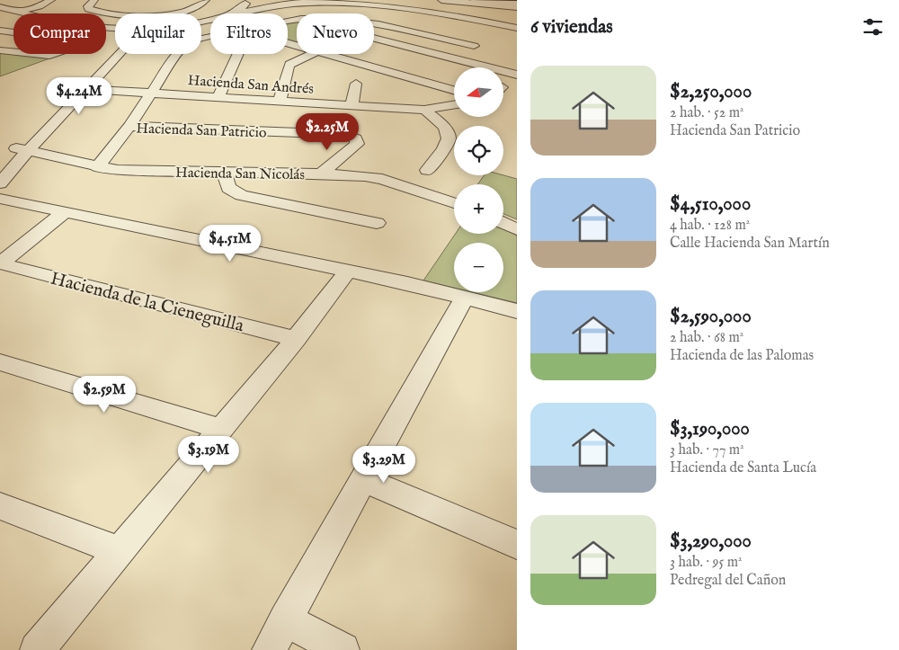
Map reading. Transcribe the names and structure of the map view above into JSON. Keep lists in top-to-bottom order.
{
  "streets": {
    "street": [
      "Hacienda San Andrés",
      "Hacienda San Patricio",
      "Hacienda San Nicolás",
      "Hacienda de la Cieneguilla"
    ]
  },
  "crossings": [
    ["Hacienda San Patricio", "Hacienda San Nicolás"]
  ],
  "north": "left",
  "page": {
    "heading": "6 viviendas",
    "chip": [
      "Comprar",
      "Alquilar",
      "Filtros",
      "Nuevo"
    ],
    "list": [
      {
        "name": "$2,250,000",
        "note": "2 hab. · 52 m² · Hacienda San Patricio"
      },
      {
        "name": "$4,510,000",
        "note": "4 hab. · 128 m² · Calle Hacienda San Martín"
      },
      {
        "name": "$2,590,000",
        "note": "2 hab. · 68 m² · Hacienda de las Palomas"
      },
      {
        "name": "$3,190,000",
        "note": "3 hab. · 77 m² · Hacienda de Santa Lucía"
      },
      {
        "name": "$3,290,000",
        "note": "3 hab. · 95 m² · Pedregal del Cañon"
      }
    ],
    "map_buttons": ["+", "−"],
    "price": [
      "$4.24M",
      "$2.25M",
      "$4.51M",
      "$2.59M",
      "$3.19M",
      "$3.29M"
    ]
  }
}
